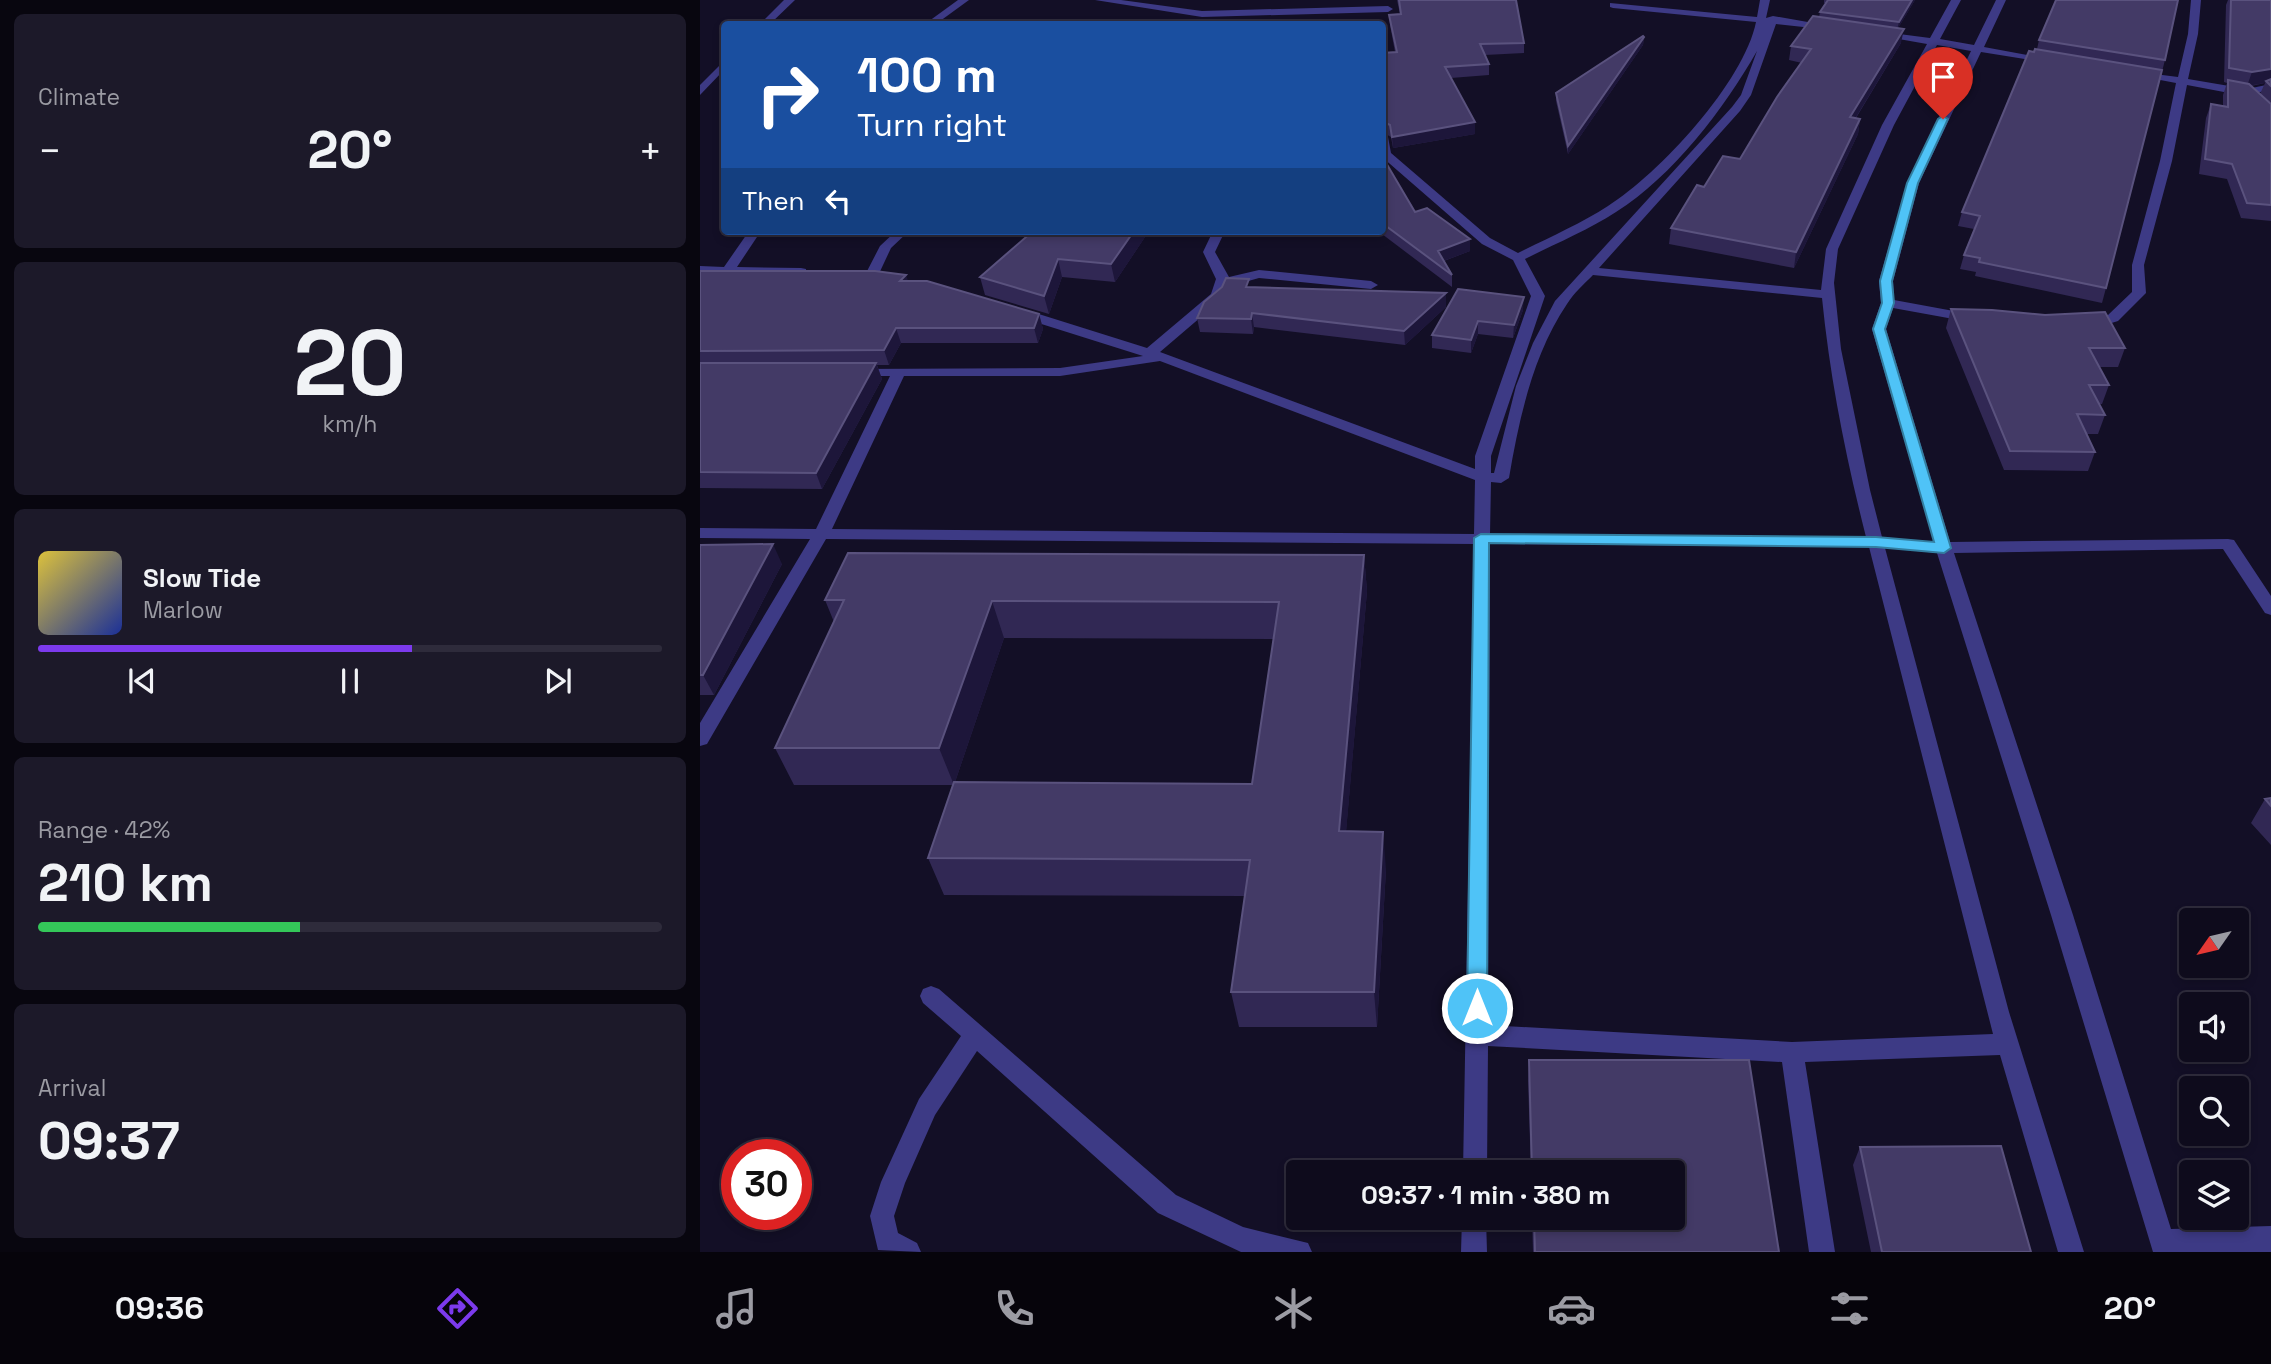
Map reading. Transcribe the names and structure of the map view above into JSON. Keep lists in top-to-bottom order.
{
  "north": "bottom left",
  "page": {
    "tile": [
      "Climate",
      ["20", "km/h"],
      ["Range · 42%", "210 km"],
      ["Arrival", "09:37"]
    ],
    "turn": ["100 m", "Turn right"],
    "heat": ["−", "20°", "+"],
    "then": "Then",
    "song": ["Slow Tide", "Marlow"],
    "limit": "30",
    "trip": "09:37 · 1 min · 380 m",
    "tabs": ["09:36", "20°"]
  }
}
